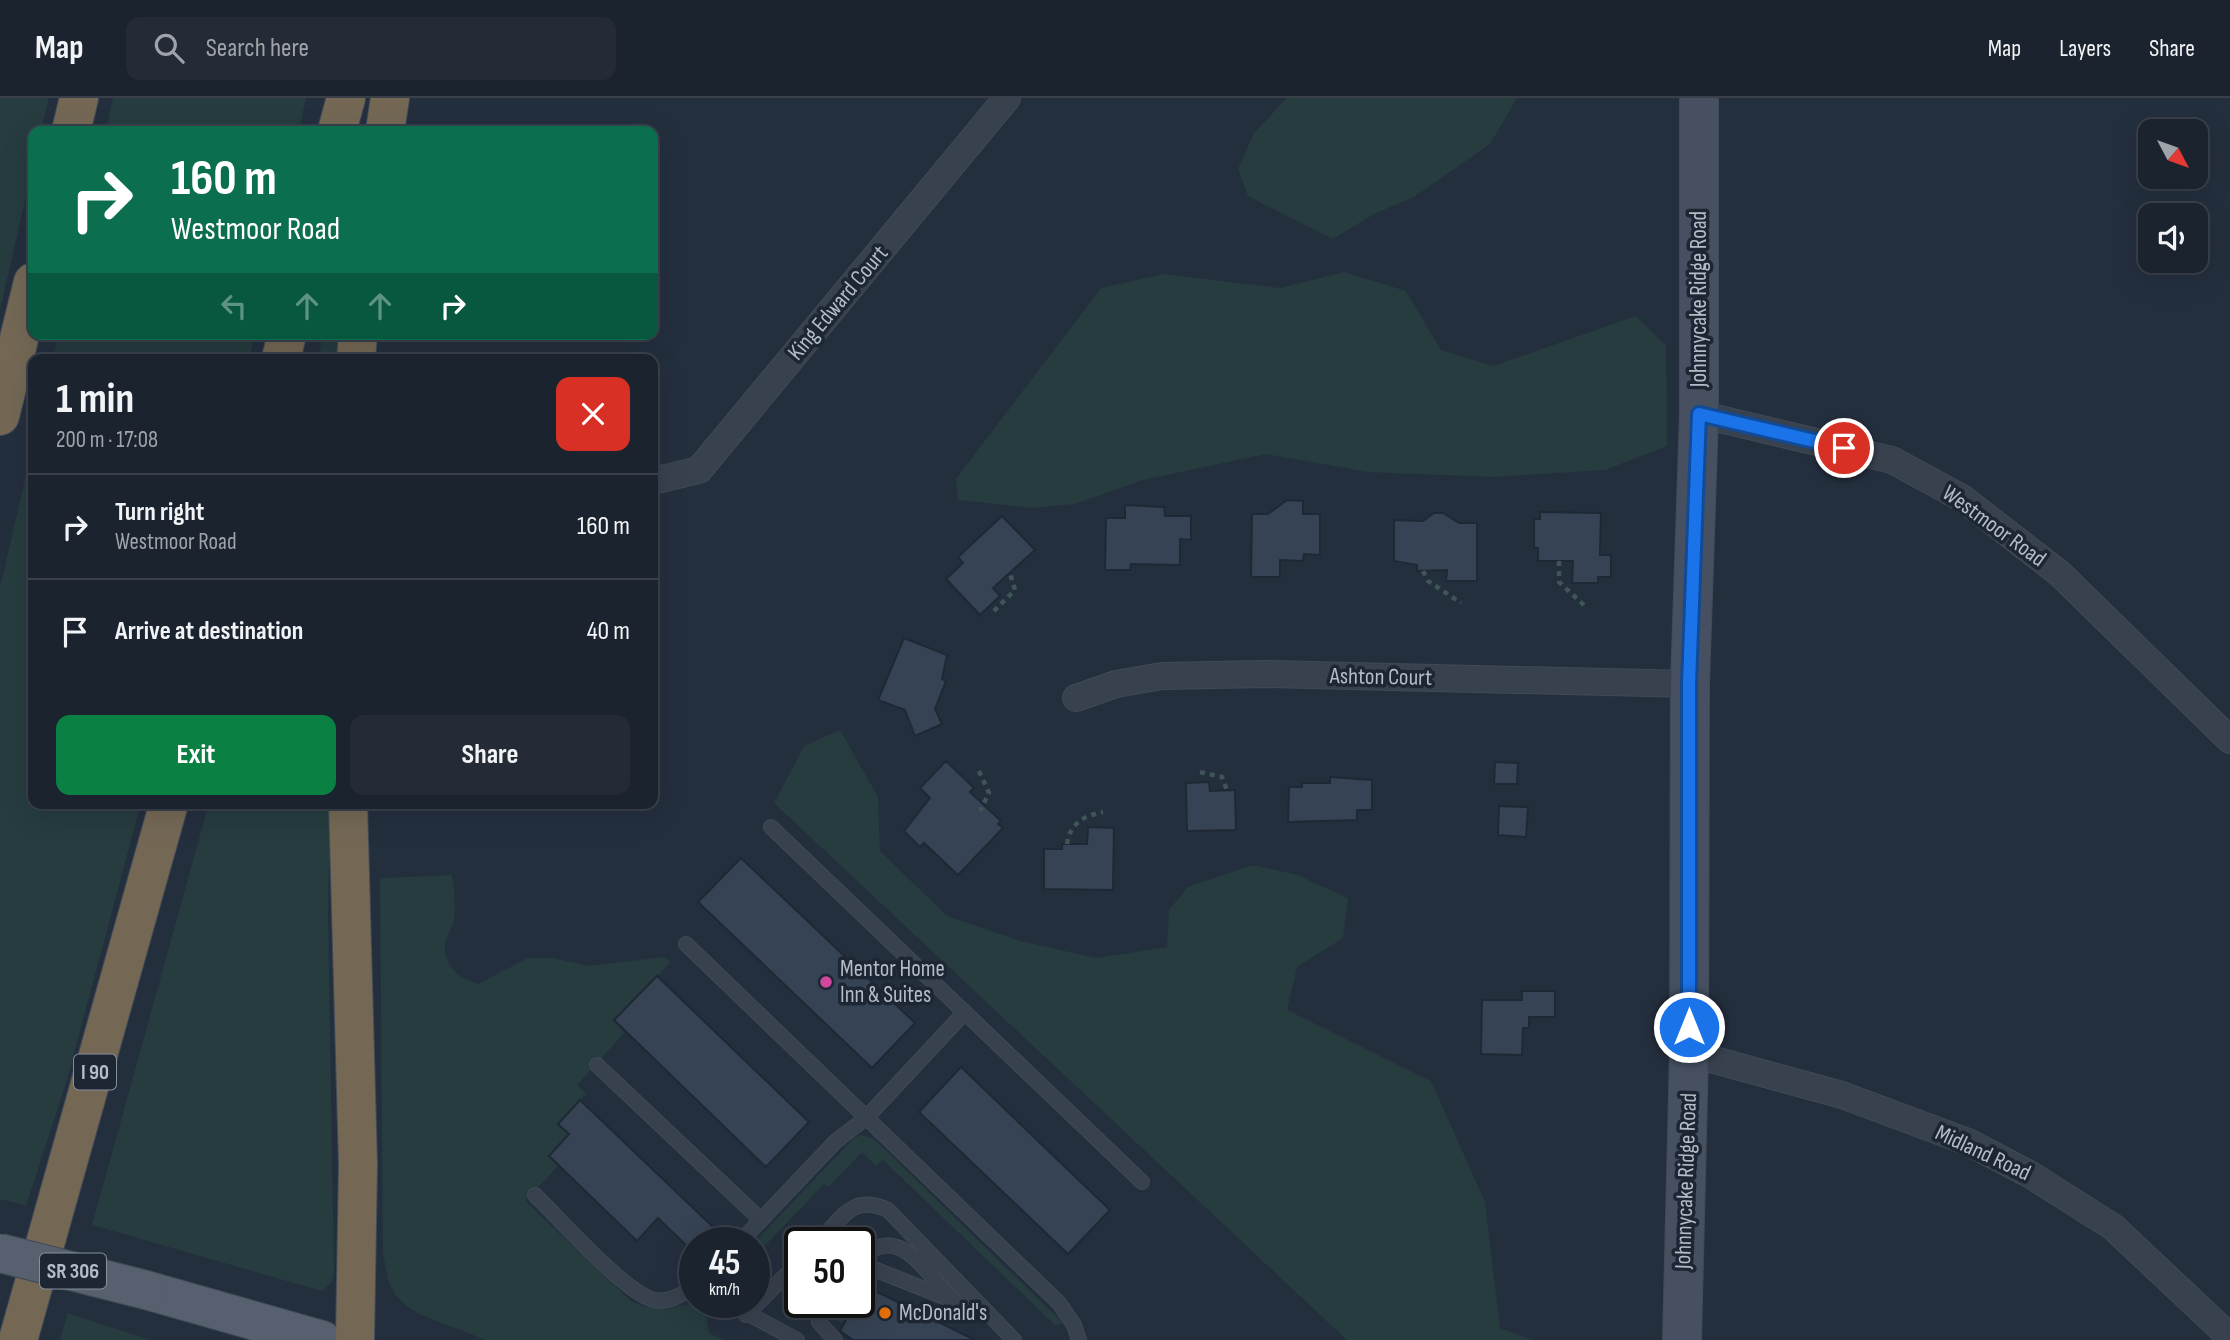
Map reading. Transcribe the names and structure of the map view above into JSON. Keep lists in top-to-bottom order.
{
  "streets": {
    "highway": ["I 90"],
    "main road": ["Johnnycake Ridge Road", "SR 306"],
    "street": [
      "King Edward Court",
      "Westmoor Road",
      "Ashton Court",
      "Midland Road"
    ]
  },
  "crossings": [
    ["Johnnycake Ridge Road", "Westmoor Road"],
    ["Johnnycake Ridge Road", "Ashton Court"],
    ["Johnnycake Ridge Road", "Midland Road"]
  ],
  "places": ["Mentor Home Inn & Suites", "McDonald's"],
  "north": "bottom right",
  "page": {
    "header": "Map",
    "search": "Search here",
    "nav": ["Map", "Layers", "Share"],
    "turn": ["160 m", "Westmoor Road"],
    "heading": ["1 min", "200 m · 17:08"],
    "list": [
      {
        "name": "Turn right",
        "note": "Westmoor Road",
        "value": "160 m"
      },
      {
        "name": "Arrive at destination",
        "value": "40 m"
      }
    ],
    "buttons": ["Exit", "Share"],
    "speed": "45 km/h",
    "limit": "50"
  }
}
